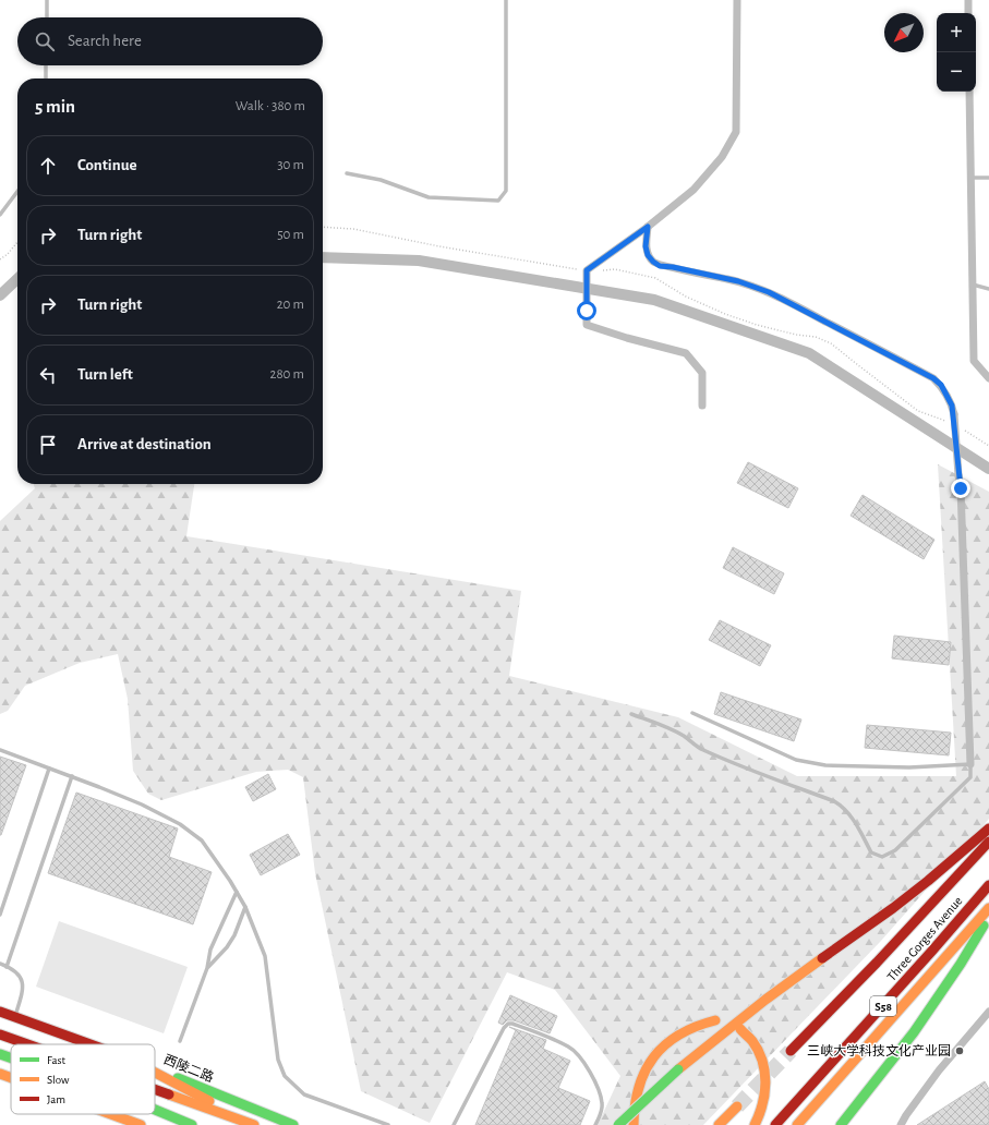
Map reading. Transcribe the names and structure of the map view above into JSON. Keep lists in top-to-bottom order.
{
  "streets": {
    "main road": ["Three Gorges Avenue", "S58", "西陵二路"]
  },
  "places": ["三峡大学科技文化产业园"],
  "legend": ["Fast", "Slow", "Jam"],
  "north": "bottom left",
  "page": {
    "map_buttons": ["+", "−"],
    "search": "Search here",
    "heading": ["5 min", "Walk · 380 m"],
    "list": [
      ["Continue", "30 m"],
      ["Turn right", "50 m"],
      ["Turn right", "20 m"],
      ["Turn left", "280 m"],
      "Arrive at destination"
    ]
  }
}
